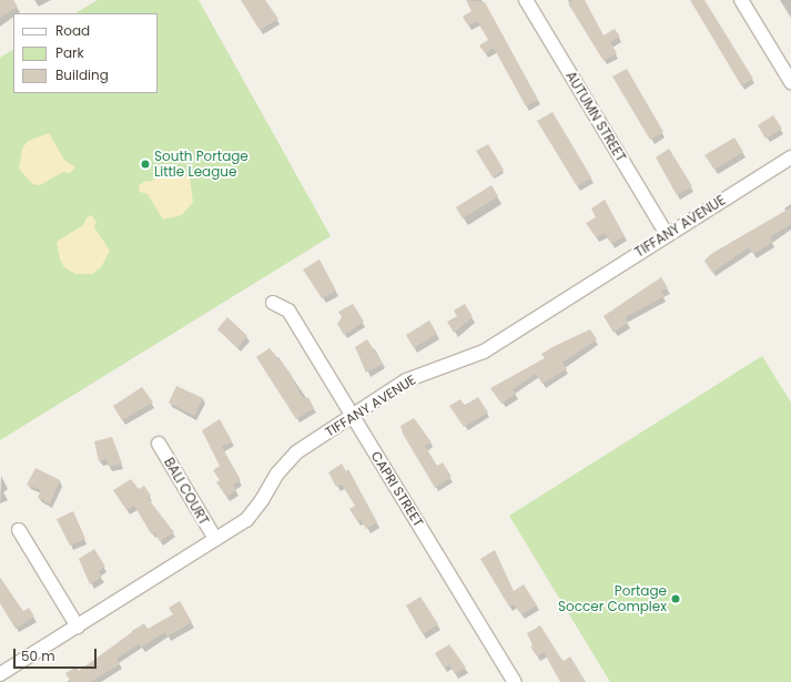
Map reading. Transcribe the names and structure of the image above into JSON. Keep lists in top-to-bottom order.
{
  "streets": {
    "street": [
      "AUTUMN STREET",
      "TIFFANY AVENUE",
      "CAPRI STREET",
      "BALI COURT"
    ]
  },
  "crossings": [
    ["AUTUMN STREET", "TIFFANY AVENUE"],
    ["TIFFANY AVENUE", "CAPRI STREET"],
    ["TIFFANY AVENUE", "BALI COURT"]
  ],
  "places": ["South Portage Little League", "Portage Soccer Complex"],
  "legend": ["Road", "Park", "Building"],
  "scale_bar": "50 m"
}
